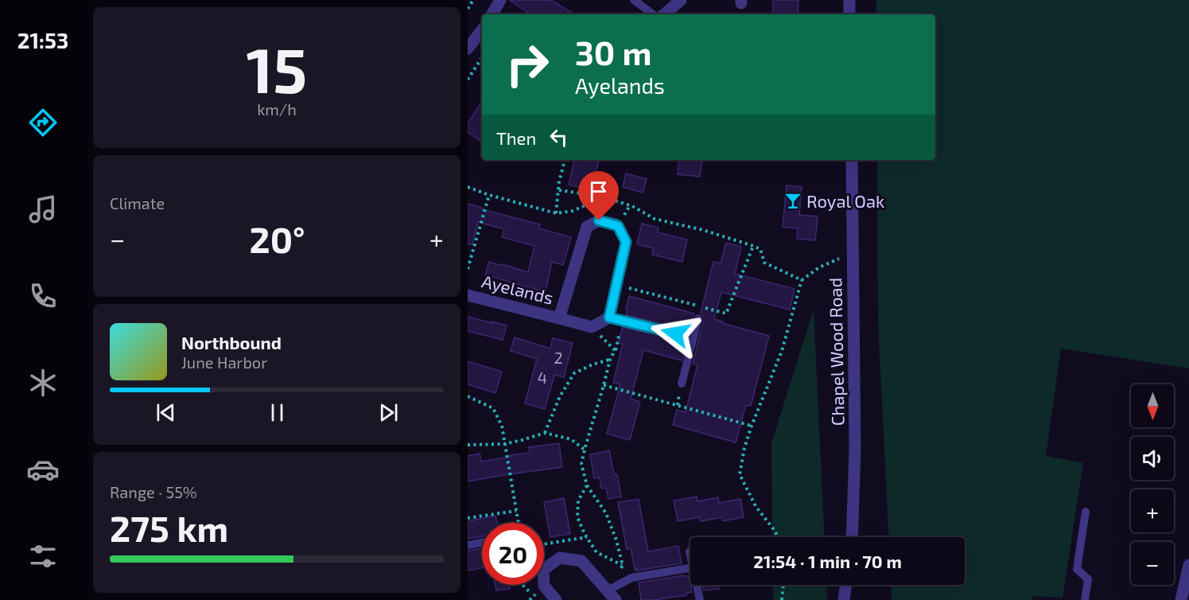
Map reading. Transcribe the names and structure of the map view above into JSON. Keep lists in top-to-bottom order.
{
  "streets": {
    "street": ["Ayelands", "Chapel Wood Road"]
  },
  "places": {
    "bar": ["Royal Oak"]
  },
  "house_numbers": ["2", "4"],
  "north": "bottom",
  "page": {
    "tabs": "21:53",
    "tile": [
      ["15", "km/h"],
      "Climate",
      ["Range · 55%", "275 km"]
    ],
    "turn": ["30 m", "Ayelands"],
    "then": "Then",
    "heat": ["−", "20°", "+"],
    "song": ["Northbound", "June Harbor"],
    "map_buttons": ["+", "−"],
    "limit": "20",
    "trip": "21:54 · 1 min · 70 m"
  }
}
